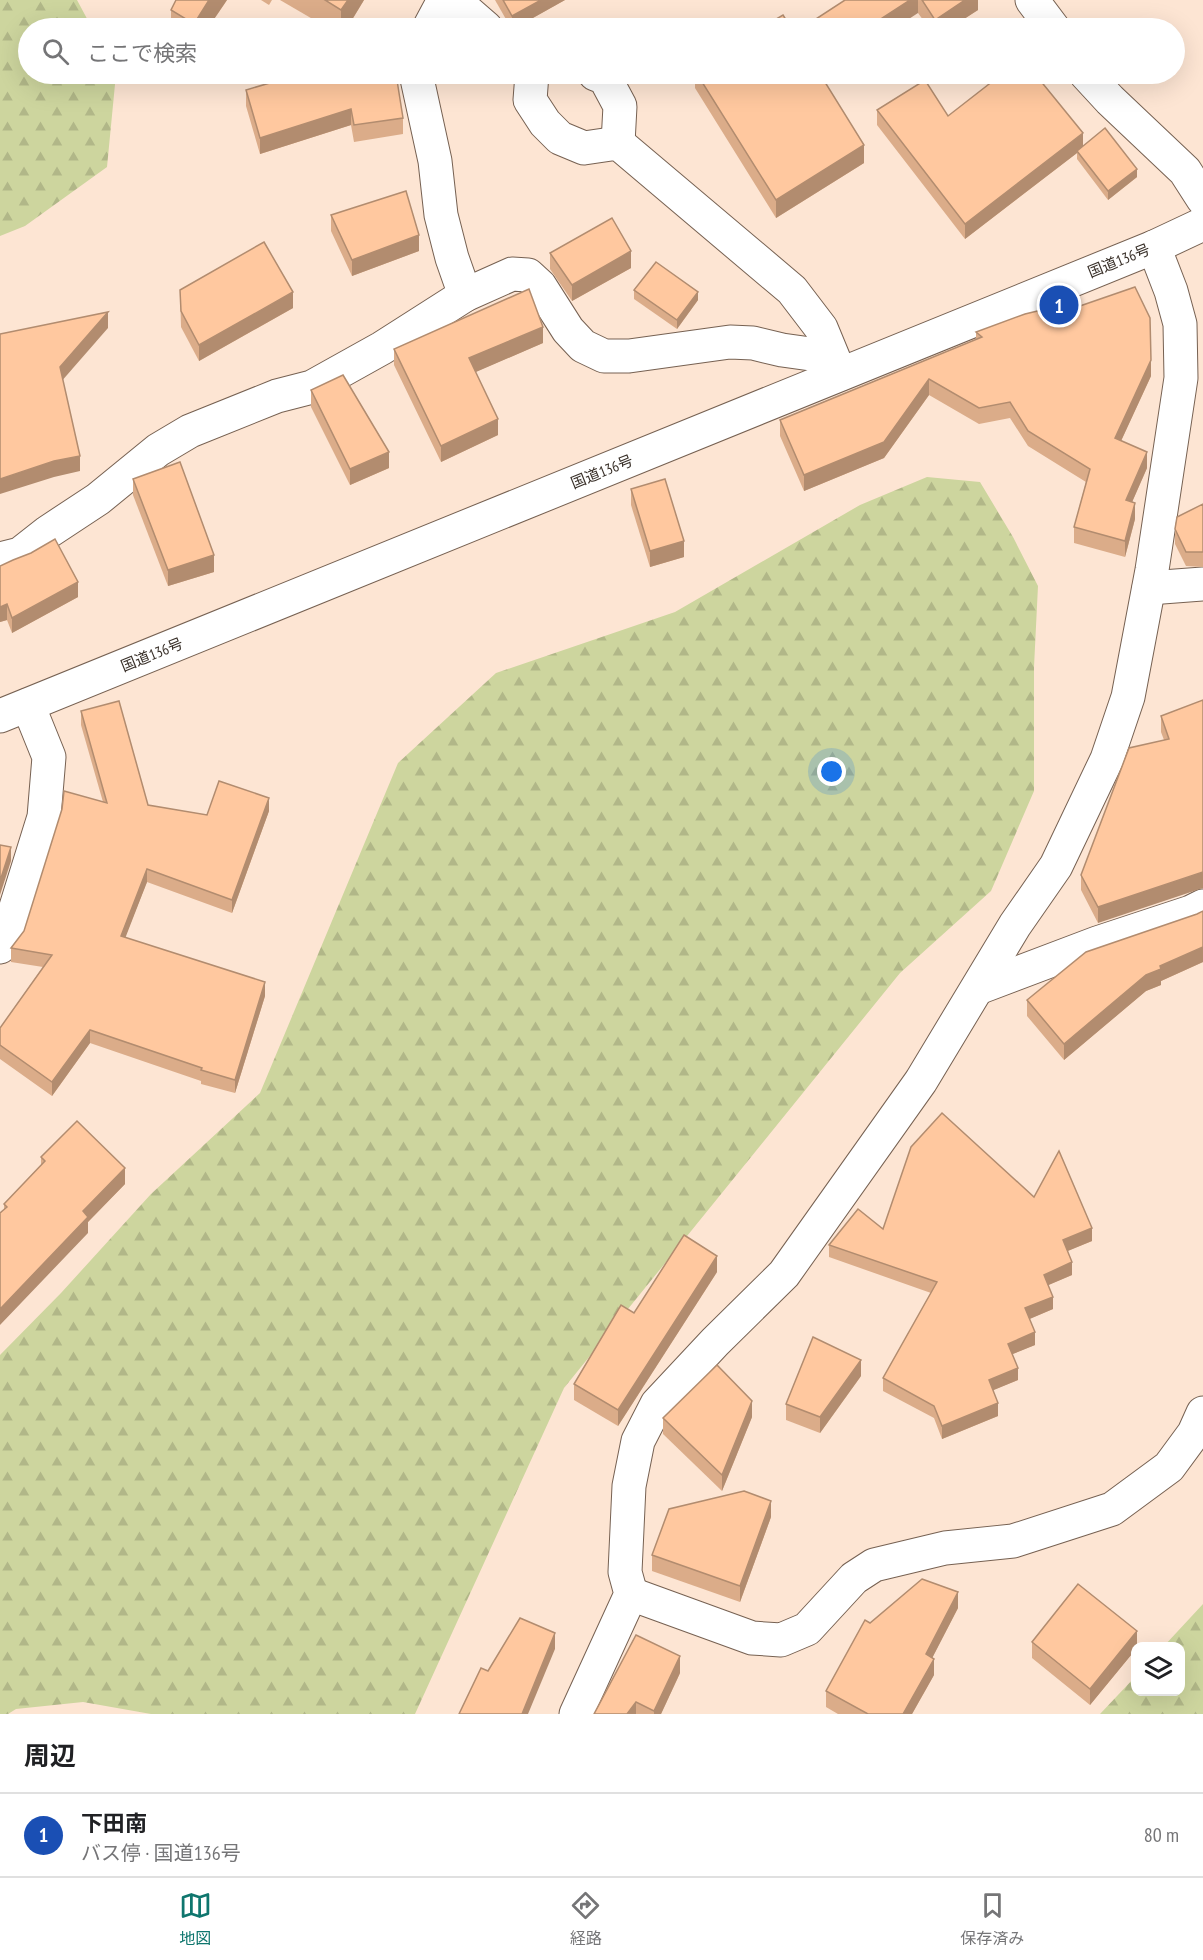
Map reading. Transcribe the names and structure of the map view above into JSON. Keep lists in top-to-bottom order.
{
  "streets": {
    "main road": ["国道136号"]
  },
  "page": {
    "search": "ここで検索",
    "pins": "1",
    "heading": "周辺",
    "list": [
      {
        "mark": "1",
        "name": "下田南",
        "note": "バス停 · 国道136号",
        "value": "80 m"
      }
    ],
    "nav": ["地図", "経路", "保存済み"]
  }
}
